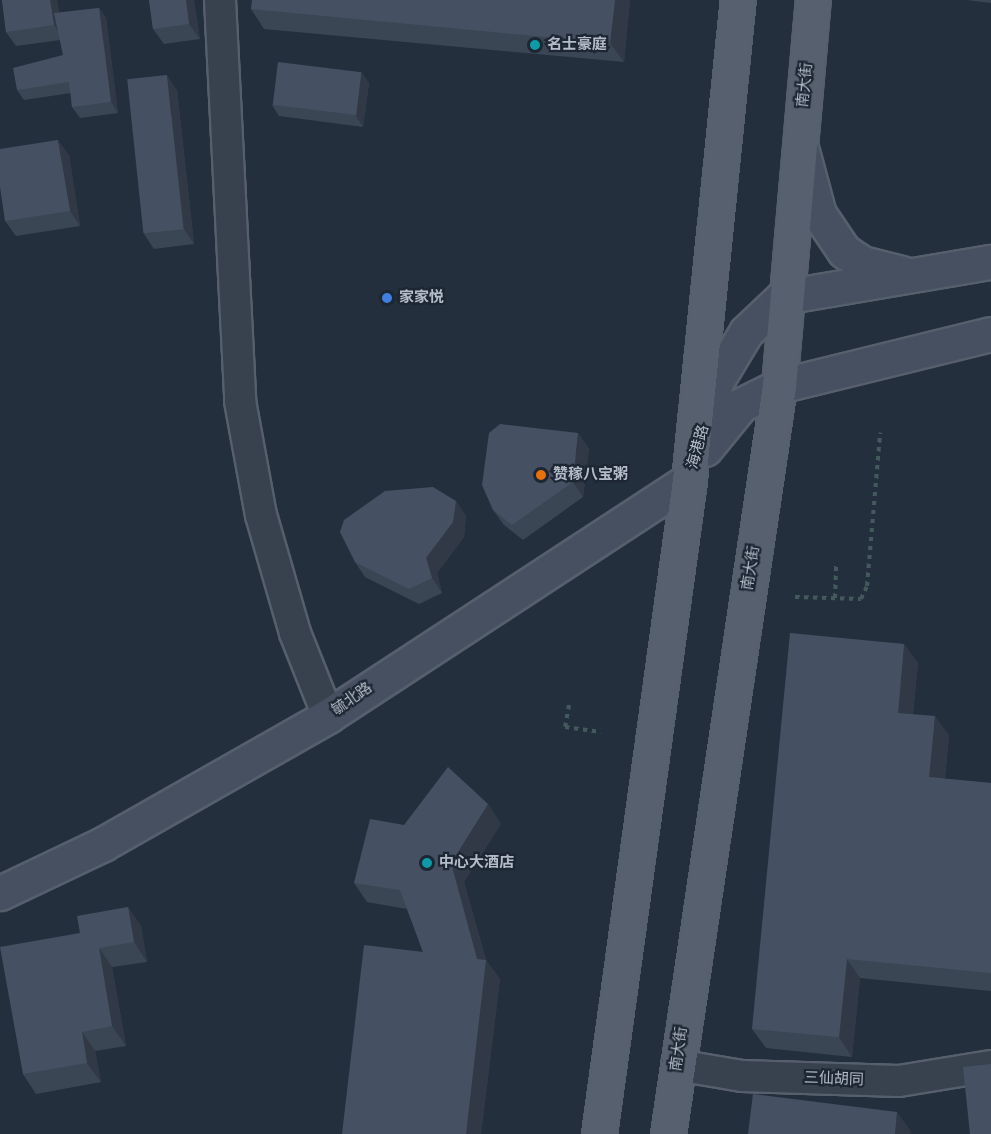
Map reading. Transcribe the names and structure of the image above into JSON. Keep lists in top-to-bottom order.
{
  "streets": {
    "main road": ["南大街", "海港路", "毓北路"],
    "street": ["三仙胡同"]
  },
  "crossings": [
    ["南大街", "海港路"],
    ["南大街", "三仙胡同"],
    ["海港路", "毓北路"]
  ],
  "places": [
    "名士豪庭",
    "家家悦",
    "赞稼八宝粥",
    "中心大酒店"
  ]
}
